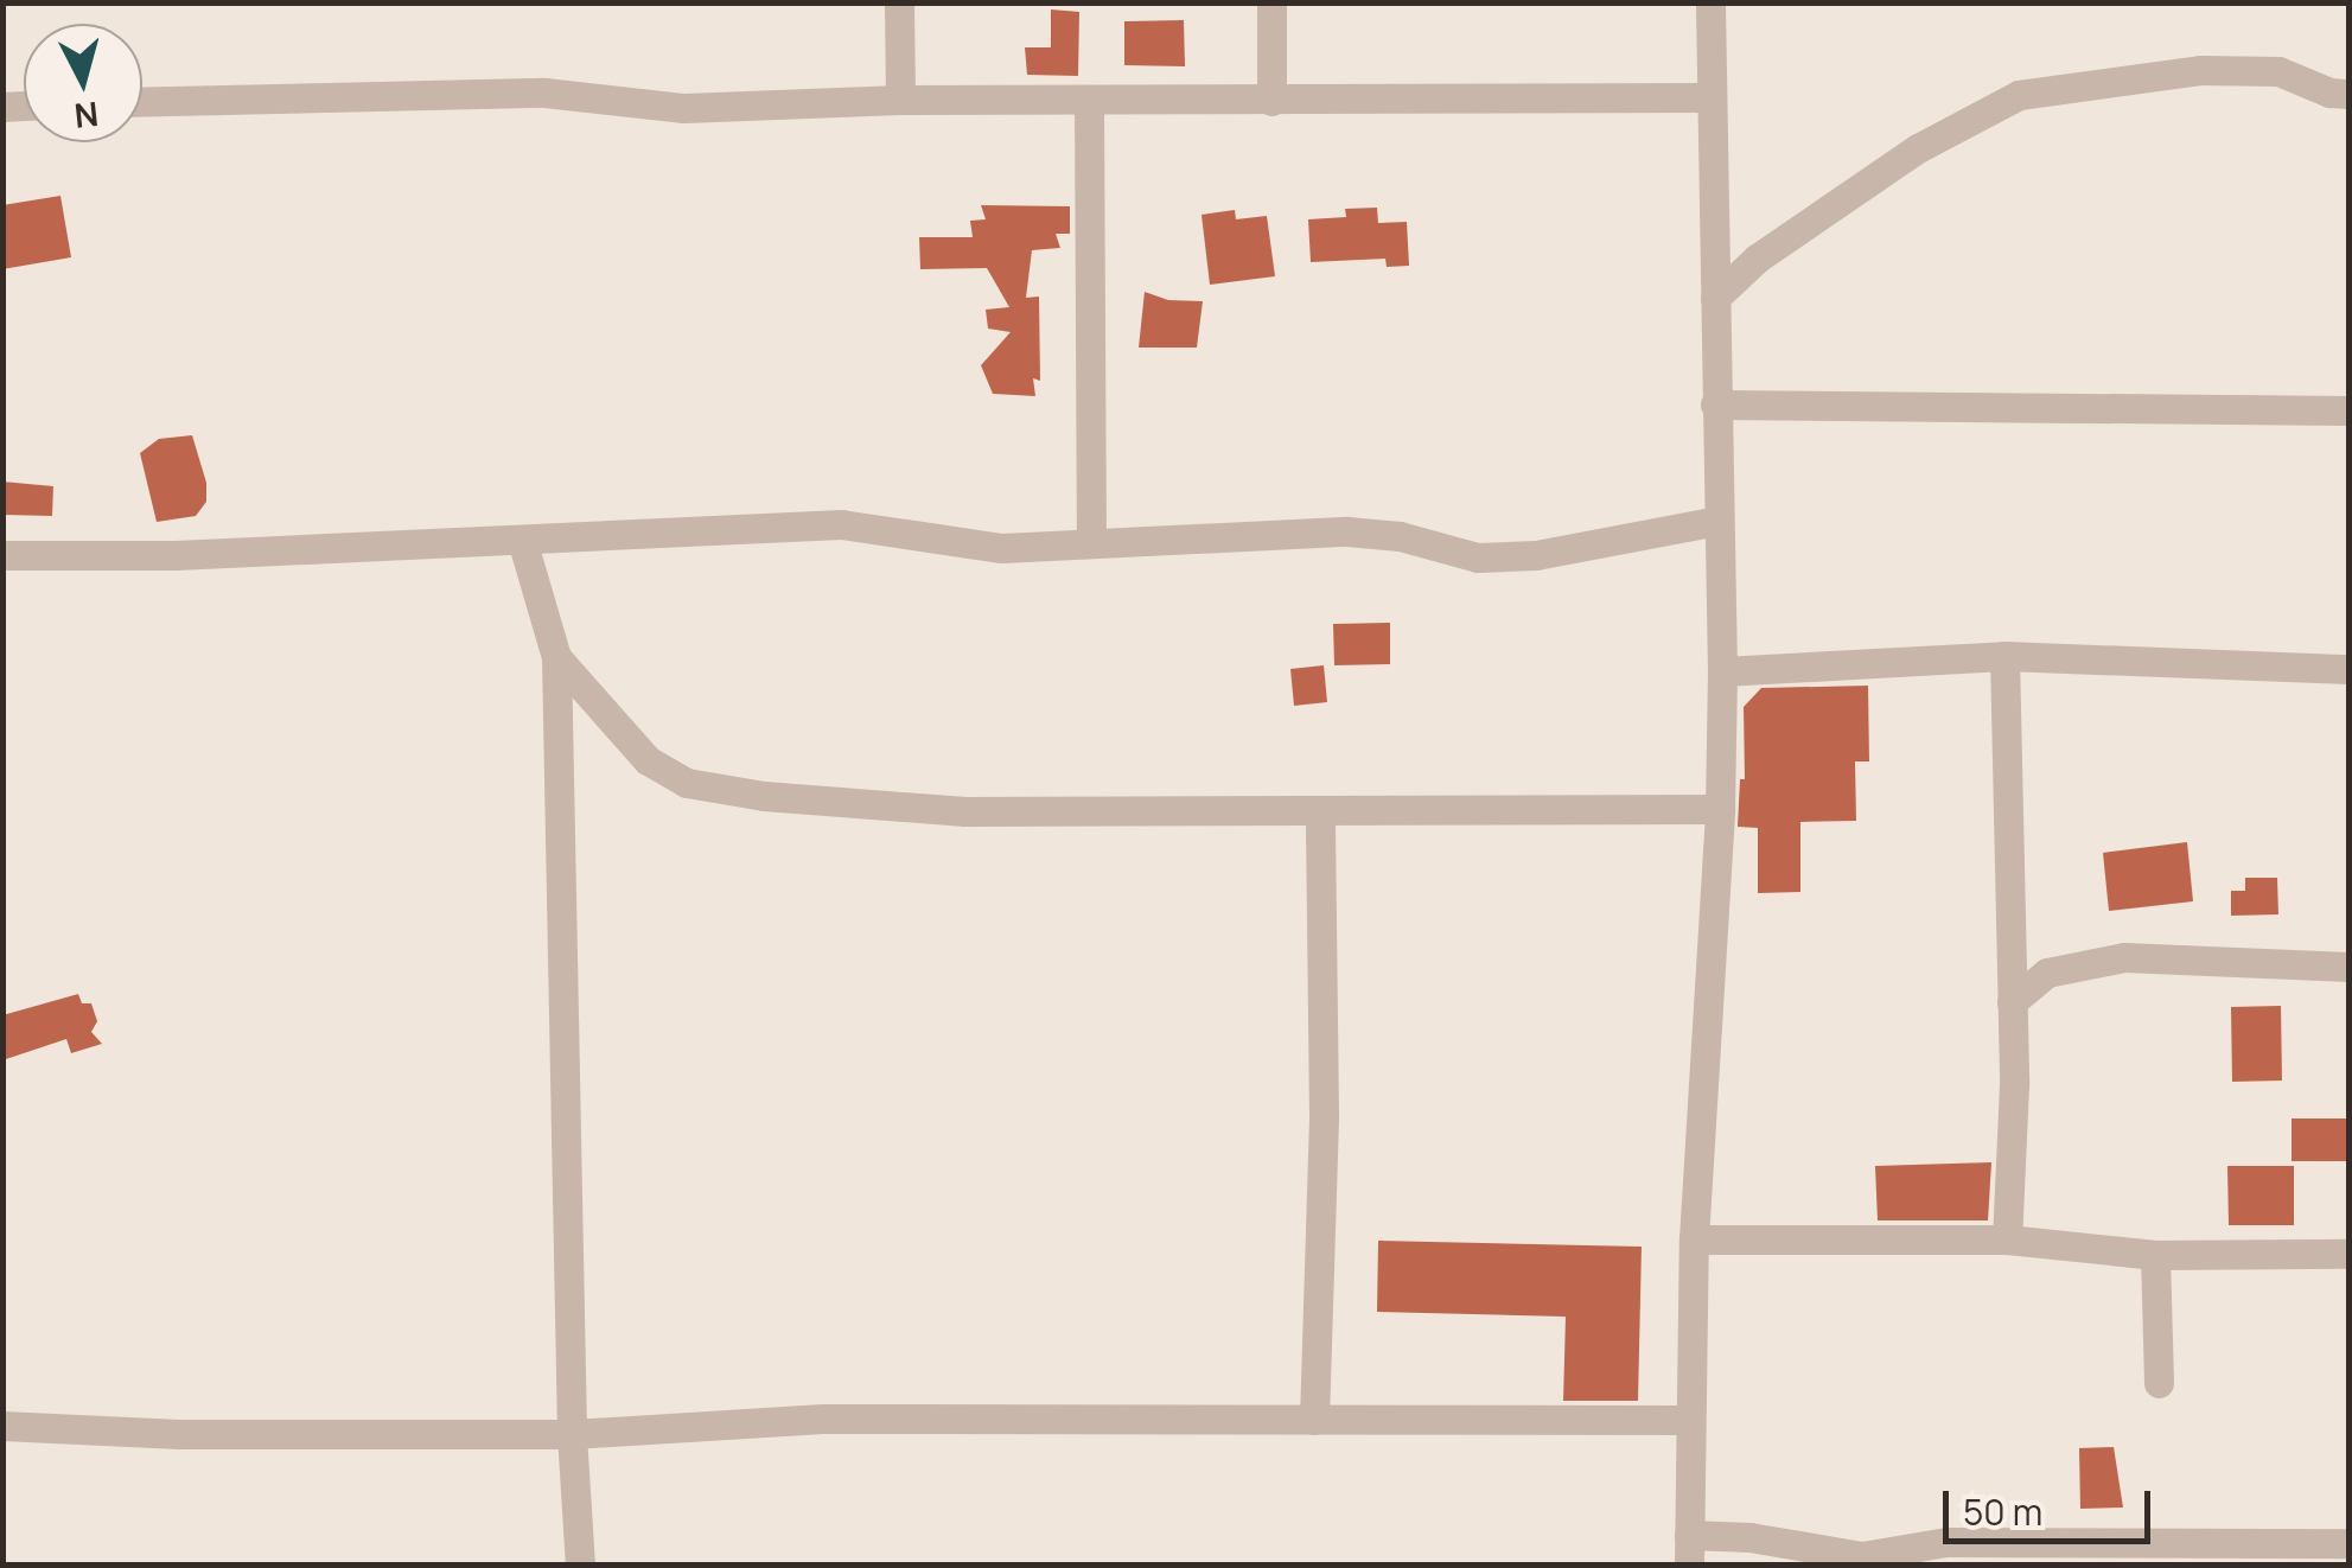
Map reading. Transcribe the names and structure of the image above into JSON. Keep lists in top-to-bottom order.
{
  "scale_bar": "50 m",
  "north": "bottom"
}
